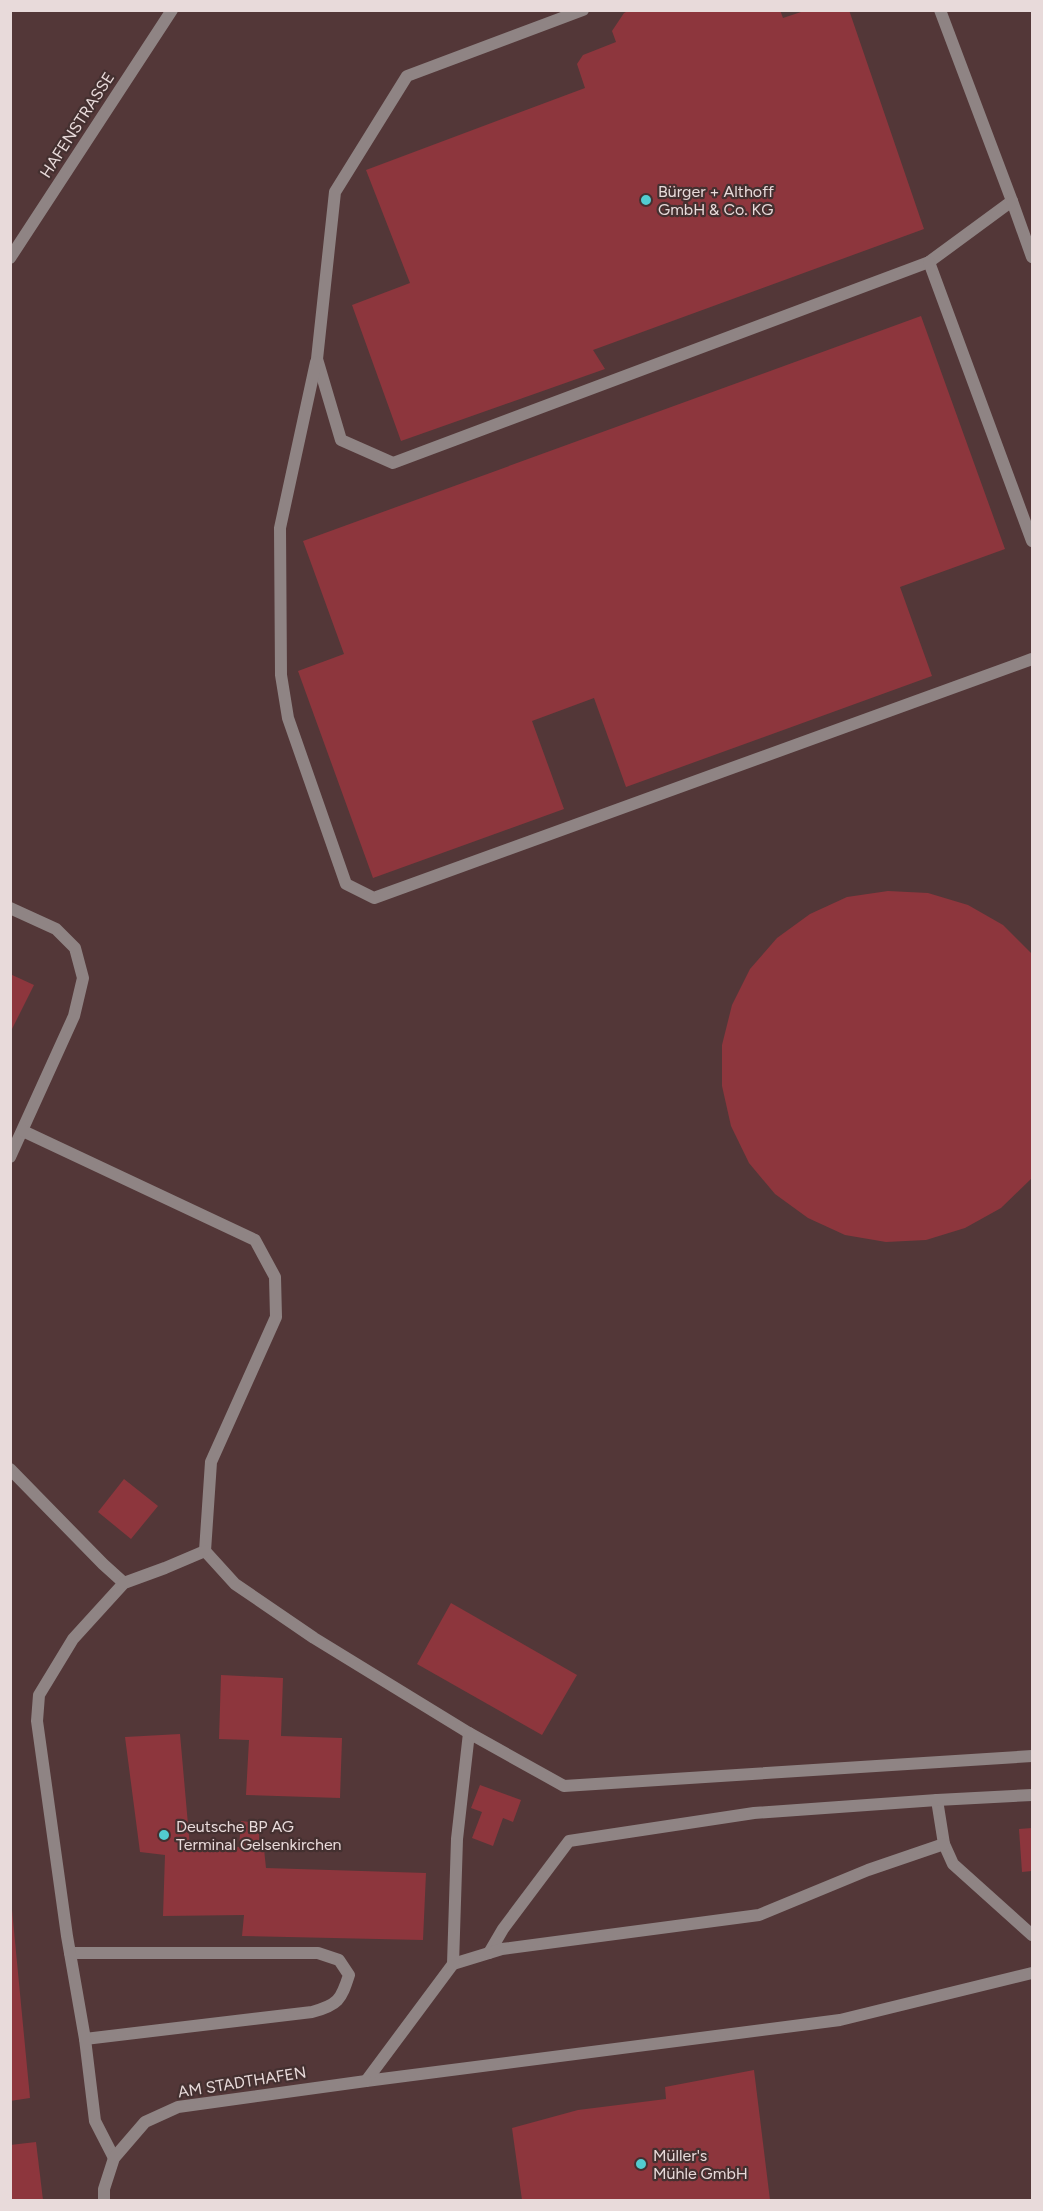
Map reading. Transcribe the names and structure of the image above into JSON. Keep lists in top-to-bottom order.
{
  "streets": {
    "street": ["HAFENSTRASSE", "AM STADTHAFEN"]
  },
  "places": ["Bürger + Althoff GmbH & Co. KG", "Deutsche BP AG Terminal Gelsenkirchen", "Müller's Mühle GmbH"]
}
